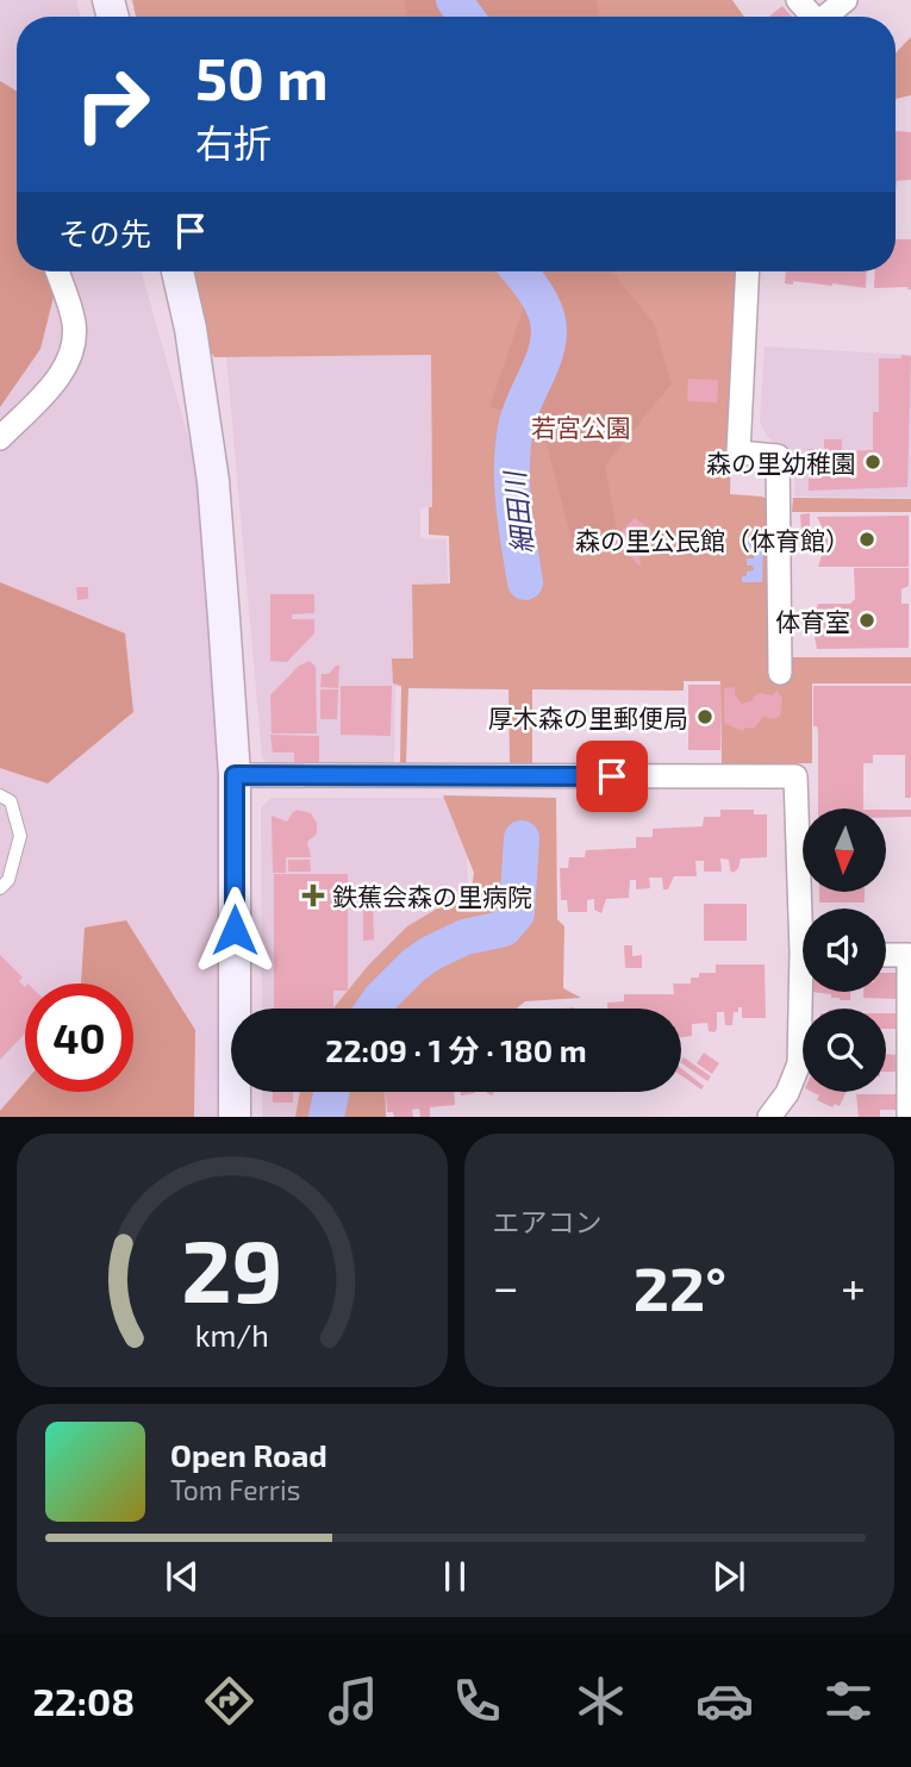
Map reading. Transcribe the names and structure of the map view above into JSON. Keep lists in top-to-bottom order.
{
  "water": ["細田川"],
  "parks": ["若宮公園"],
  "places": {
    "other": [
      "森の里幼稚園",
      "森の里公民館（体育館）",
      "体育室",
      "厚木森の里郵便局"
    ],
    "health": ["鉄蕉会森の里病院"]
  },
  "north": "bottom",
  "page": {
    "turn": ["50 m", "右折"],
    "then": "その先",
    "limit": "40",
    "trip": "22:09 · 1 分 · 180 m",
    "tile": "エアコン",
    "heat": ["−", "22°", "+"],
    "song": ["Open Road", "Tom Ferris"],
    "tabs": "22:08",
    "gauge": ["29", "km/h"]
  }
}
